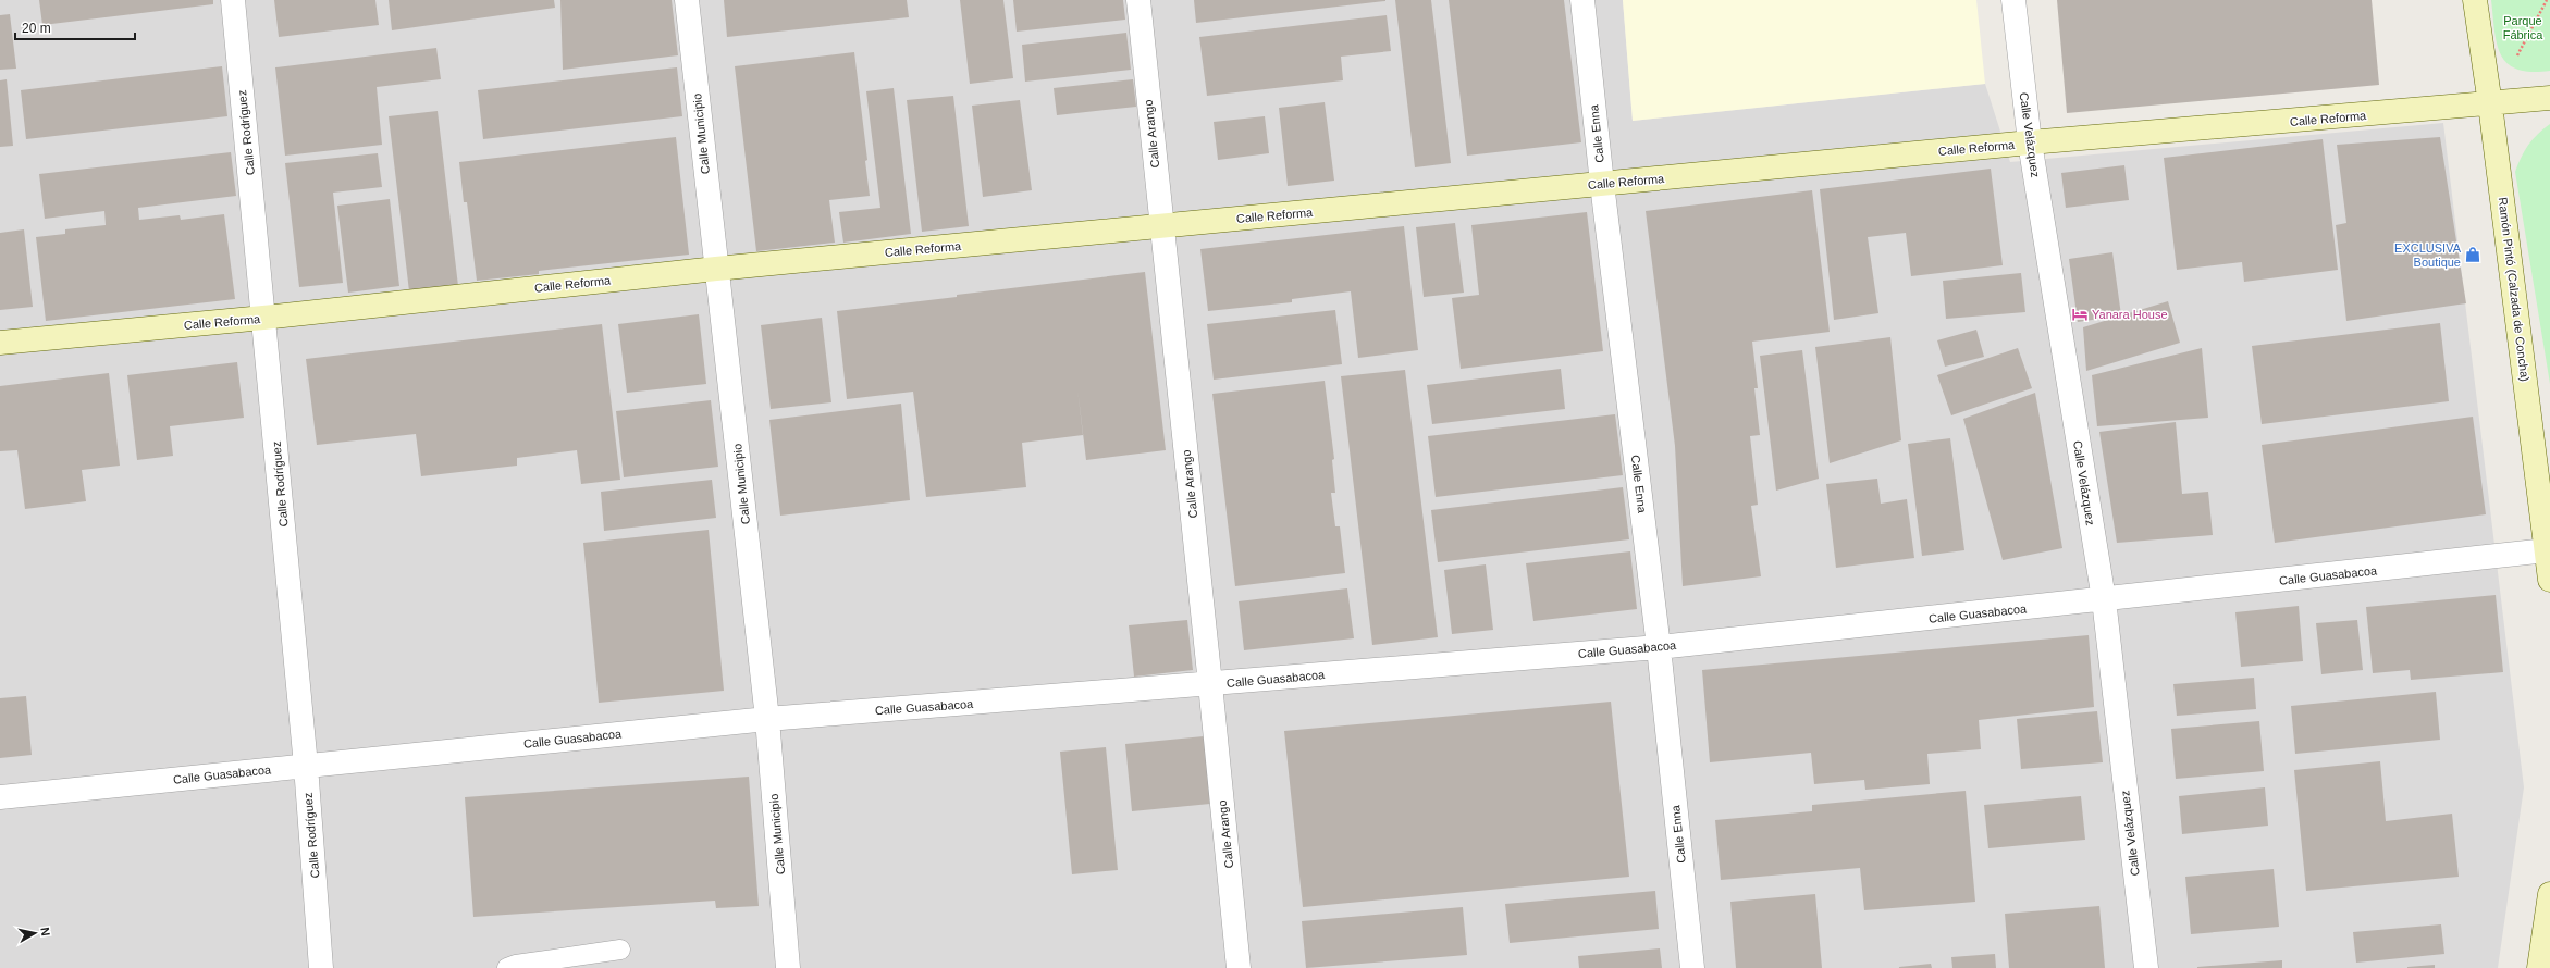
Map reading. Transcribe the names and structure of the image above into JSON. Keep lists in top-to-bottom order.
{
  "streets": {
    "street": [
      "Calle Reforma",
      "Calle Rodríguez",
      "Calle Municipio",
      "Calle Arango",
      "Calle Enna",
      "Calle Velázquez",
      "Ramón Pintó (Calzada de Concha)",
      "Calle Guasabacoa"
    ]
  },
  "crossings": [
    ["Calle Reforma", "Calle Rodríguez"],
    ["Calle Reforma", "Calle Municipio"],
    ["Calle Reforma", "Calle Arango"],
    ["Calle Reforma", "Calle Enna"],
    ["Calle Reforma", "Calle Velázquez"],
    ["Calle Reforma", "Ramón Pintó (Calzada de Concha)"],
    ["Calle Rodríguez", "Calle Guasabacoa"],
    ["Calle Municipio", "Calle Guasabacoa"],
    ["Calle Arango", "Calle Guasabacoa"],
    ["Calle Enna", "Calle Guasabacoa"],
    ["Calle Velázquez", "Calle Guasabacoa"],
    ["Ramón Pintó (Calzada de Concha)", "Calle Guasabacoa"]
  ],
  "parks": ["Parque Fábrica"],
  "places": {
    "shop": ["EXCLUSIVA Boutique"],
    "hotel": ["Yanara House"]
  },
  "scale_bar": "20 m",
  "north": "right"
}
